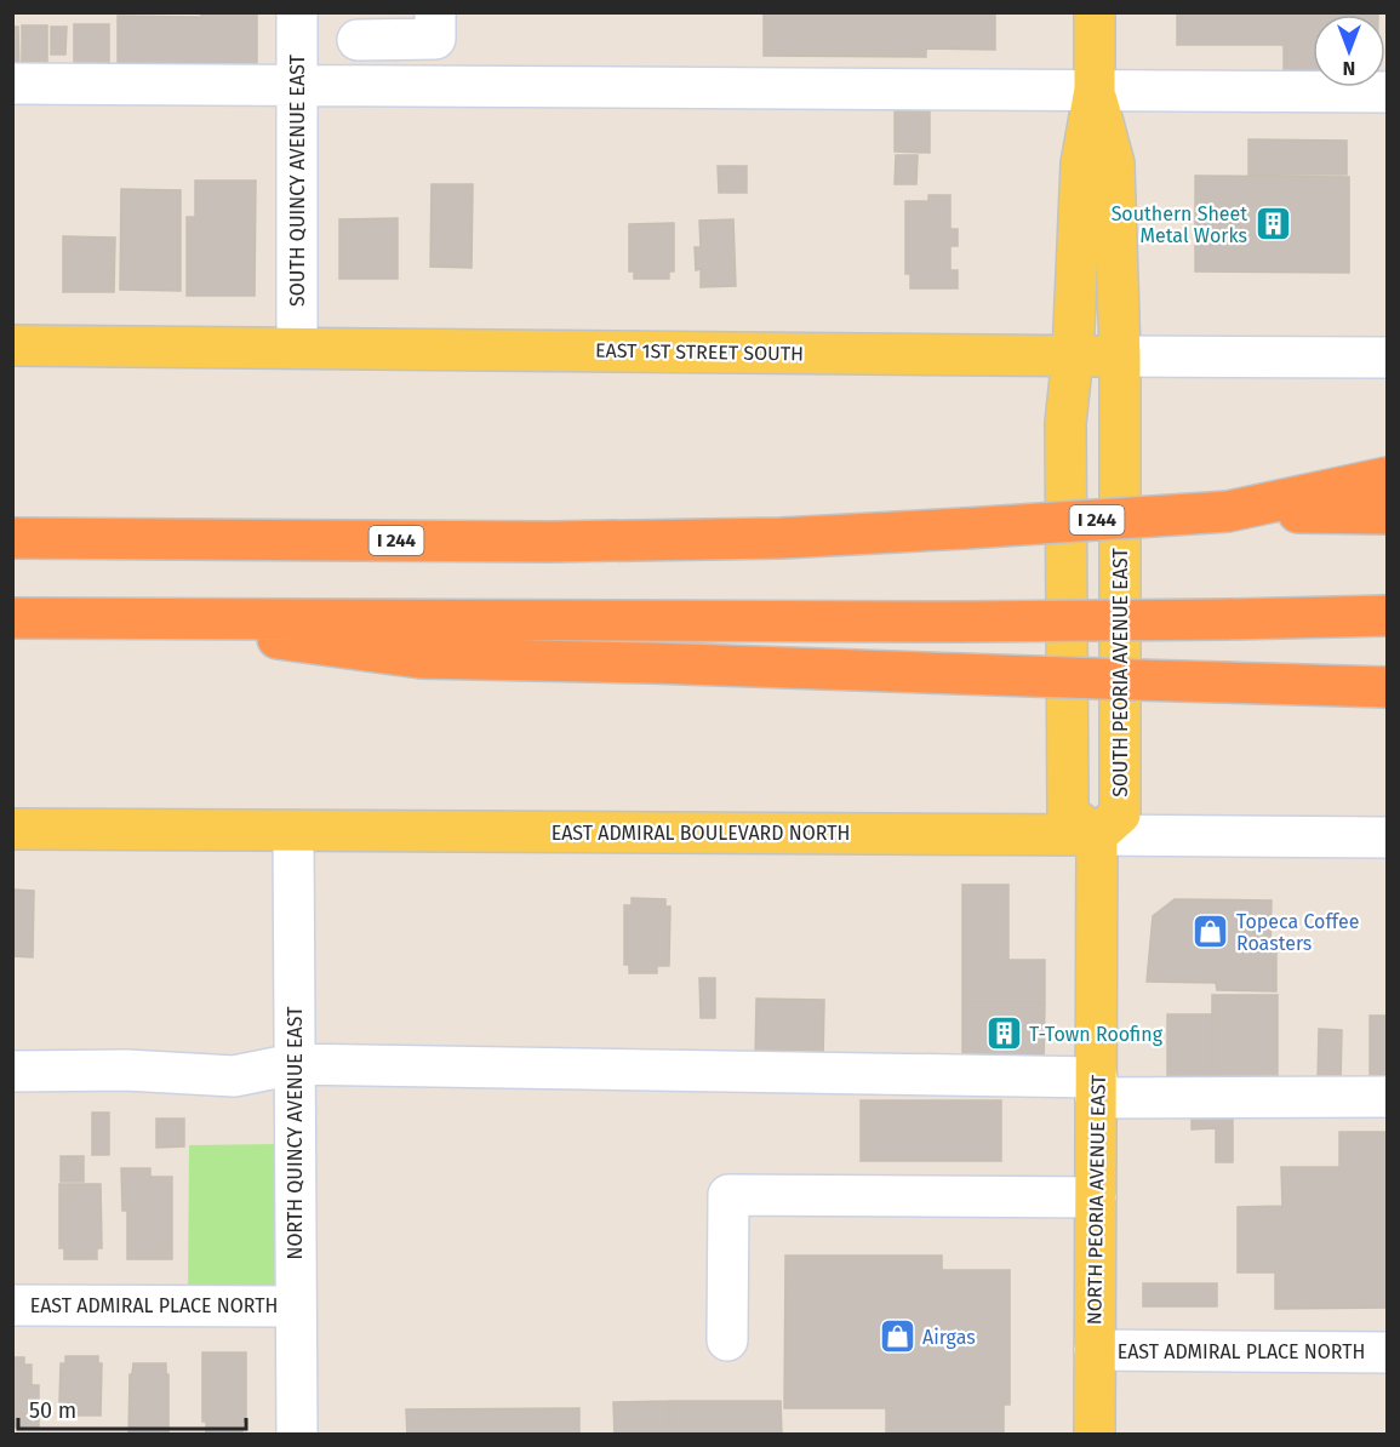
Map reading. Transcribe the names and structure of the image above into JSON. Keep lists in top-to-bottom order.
{
  "streets": {
    "highway": ["I 244"],
    "main road": [
      "EAST 1ST STREET SOUTH",
      "SOUTH PEORIA AVENUE EAST",
      "EAST ADMIRAL BOULEVARD NORTH",
      "NORTH PEORIA AVENUE EAST"
    ],
    "street": ["SOUTH QUINCY AVENUE EAST", "NORTH QUINCY AVENUE EAST", "EAST ADMIRAL PLACE NORTH"]
  },
  "crossings": [
    ["SOUTH QUINCY AVENUE EAST", "EAST 1ST STREET SOUTH"],
    ["EAST 1ST STREET SOUTH", "SOUTH PEORIA AVENUE EAST"],
    ["SOUTH PEORIA AVENUE EAST", "EAST ADMIRAL BOULEVARD NORTH"],
    ["SOUTH PEORIA AVENUE EAST", "NORTH PEORIA AVENUE EAST"],
    ["EAST ADMIRAL BOULEVARD NORTH", "NORTH QUINCY AVENUE EAST"],
    ["EAST ADMIRAL BOULEVARD NORTH", "NORTH PEORIA AVENUE EAST"],
    ["NORTH QUINCY AVENUE EAST", "EAST ADMIRAL PLACE NORTH"],
    ["NORTH PEORIA AVENUE EAST", "EAST ADMIRAL PLACE NORTH"]
  ],
  "places": {
    "building": ["Southern Sheet Metal Works", "T-Town Roofing"],
    "shop": ["Topeca Coffee Roasters", "Airgas"]
  },
  "scale_bar": "50 m",
  "north": "bottom"
}
